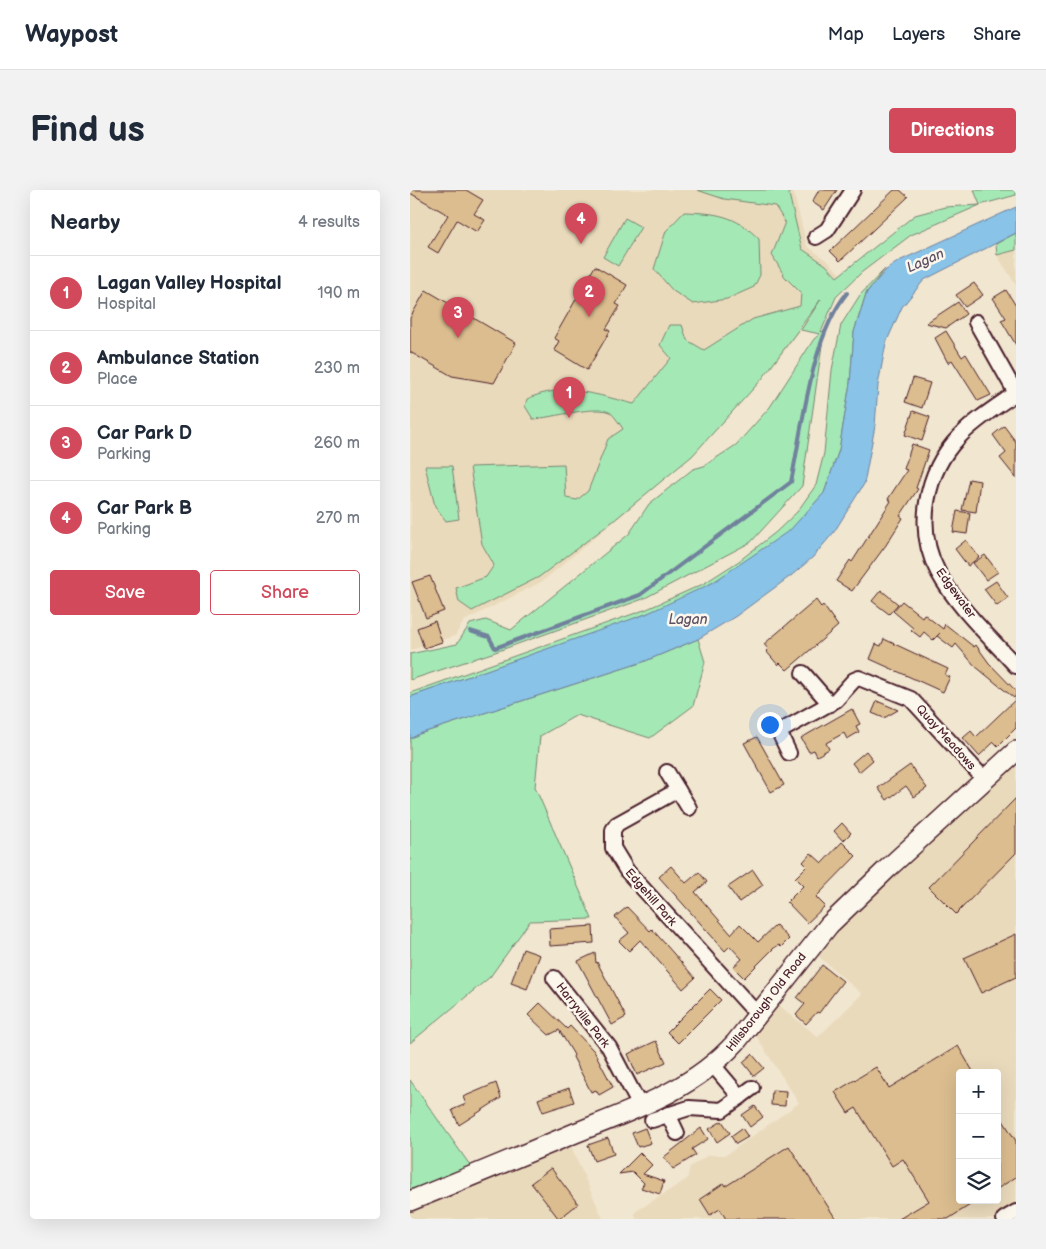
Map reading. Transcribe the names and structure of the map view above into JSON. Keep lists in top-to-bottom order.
{
  "streets": {
    "street": [
      "Edgewater",
      "Quay Meadows",
      "Edgehill Park",
      "Hillsborough Old Road",
      "Harryville Park"
    ]
  },
  "crossings": [
    ["Quay Meadows", "Hillsborough Old Road"],
    ["Edgehill Park", "Hillsborough Old Road"],
    ["Hillsborough Old Road", "Harryville Park"]
  ],
  "water": ["Lagan"],
  "page": {
    "header": "Waypost",
    "nav": ["Map", "Layers", "Share"],
    "buttons": [
      "Directions",
      ["Save", "Share"]
    ],
    "title": "Find us",
    "heading": ["Nearby", "4 results"],
    "pins": [
      "4",
      "2",
      "3",
      "1"
    ],
    "list": [
      {
        "mark": "1",
        "name": "Lagan Valley Hospital",
        "note": "Hospital",
        "value": "190 m"
      },
      {
        "mark": "2",
        "name": "Ambulance Station",
        "note": "Place",
        "value": "230 m"
      },
      {
        "mark": "3",
        "name": "Car Park D",
        "note": "Parking",
        "value": "260 m"
      },
      {
        "mark": "4",
        "name": "Car Park B",
        "note": "Parking",
        "value": "270 m"
      }
    ],
    "map_buttons": ["+", "−"]
  }
}
